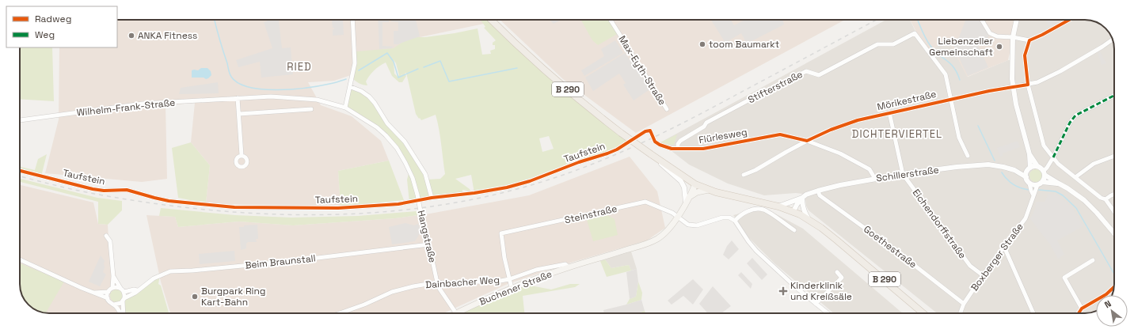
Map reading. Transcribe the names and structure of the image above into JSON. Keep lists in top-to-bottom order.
{
  "streets": {
    "main road": ["B 290", "Buchener Straße"],
    "street": [
      "Max-Eyth-Straße",
      "Stifterstraße",
      "Mörikestraße",
      "Wilhelm-Frank-Straße",
      "Flürlesweg",
      "Taufstein",
      "Schillerstraße",
      "Steinstraße",
      "Eichendorffstraße",
      "Hangstraße",
      "Goethestraße",
      "Boxberger Straße",
      "Beim Braunstall",
      "Dainbacher Weg"
    ]
  },
  "crossings": [
    ["Stifterstraße", "Mörikestraße"],
    ["Stifterstraße", "Flürlesweg"],
    ["B 290", "Schillerstraße"],
    ["B 290", "Buchener Straße"],
    ["Mörikestraße", "Flürlesweg"],
    ["Mörikestraße", "Eichendorffstraße"],
    ["Wilhelm-Frank-Straße", "Hangstraße"],
    ["Flürlesweg", "Taufstein"],
    ["Flürlesweg", "Schillerstraße"],
    ["Schillerstraße", "Eichendorffstraße"],
    ["Schillerstraße", "Goethestraße"],
    ["Schillerstraße", "Boxberger Straße"],
    ["Steinstraße", "Dainbacher Weg"],
    ["Steinstraße", "Buchener Straße"],
    ["Eichendorffstraße", "Boxberger Straße"],
    ["Hangstraße", "Beim Braunstall"],
    ["Hangstraße", "Dainbacher Weg"],
    ["Hangstraße", "Buchener Straße"],
    ["Goethestraße", "Boxberger Straße"],
    ["Dainbacher Weg", "Buchener Straße"]
  ],
  "districts": ["RIED", "DICHTERVIERTEL"],
  "places": {
    "other": [
      "ANKA Fitness",
      "toom Baumarkt",
      "Liebenzeller Gemeinschaft",
      "Burgpark Ring Kart-Bahn"
    ],
    "health": ["Kinderklinik und Kreißsäle"]
  },
  "legend": ["Radweg", "Weg"],
  "north": "top left"
}
